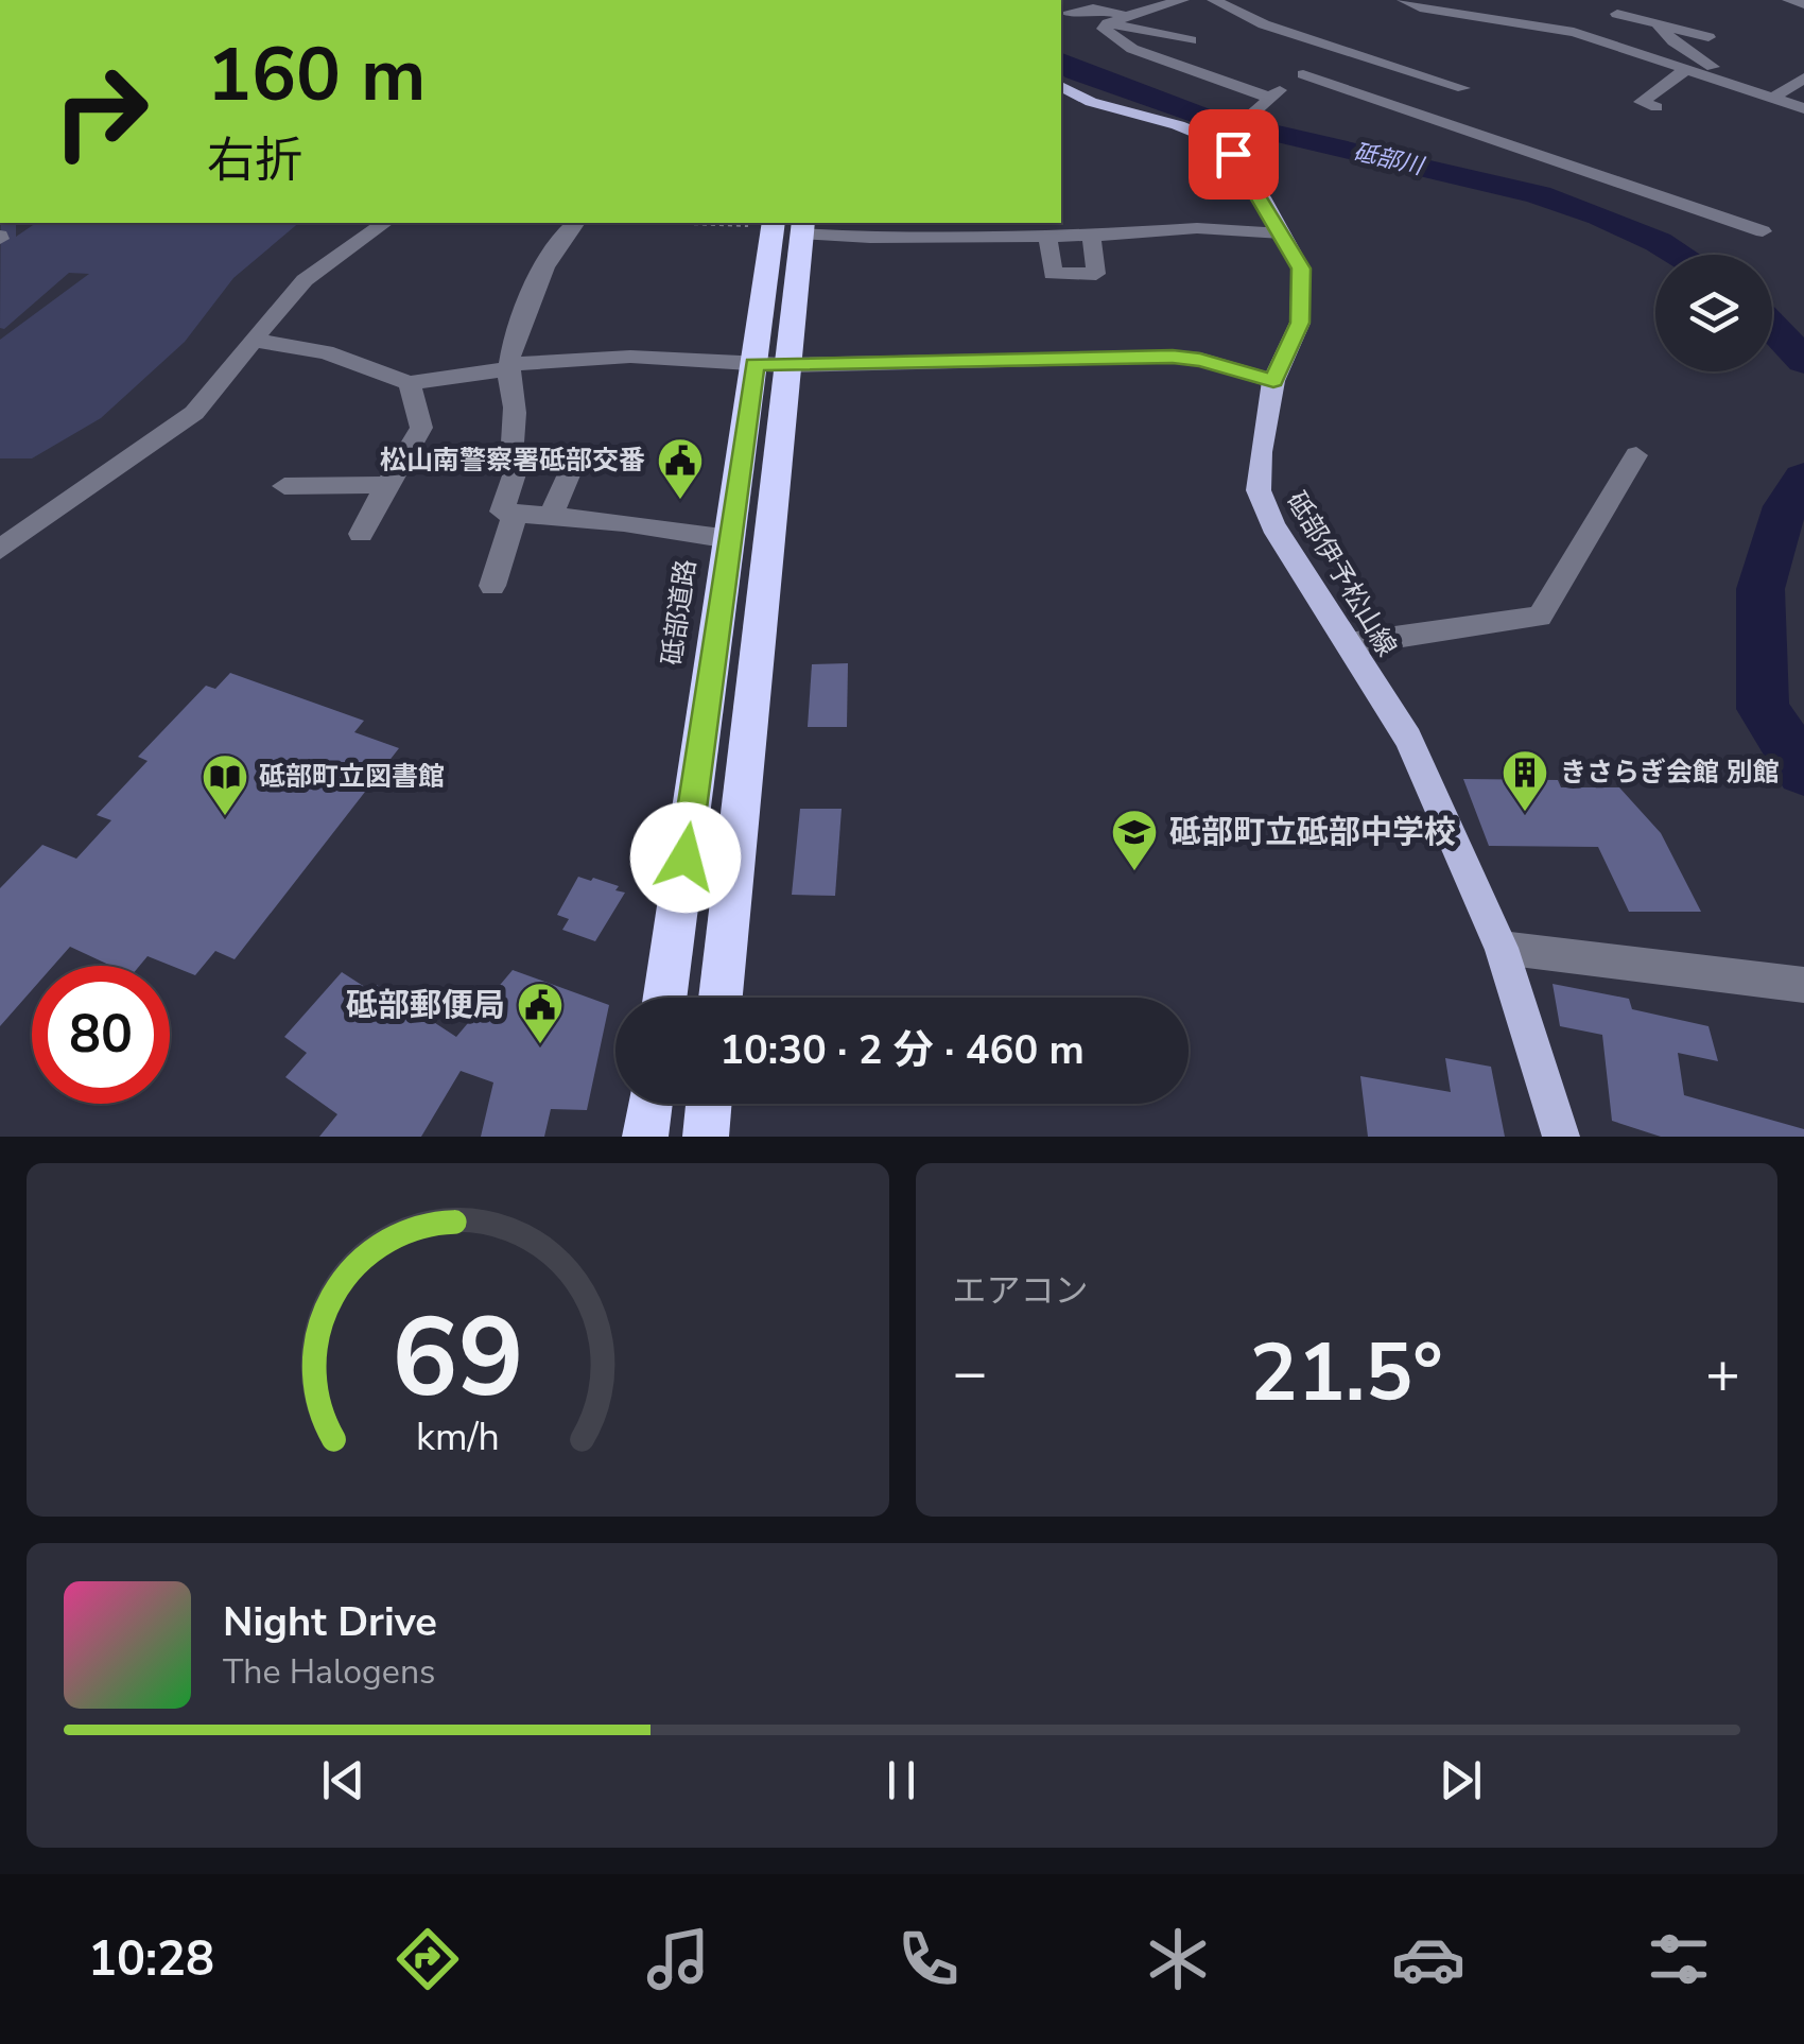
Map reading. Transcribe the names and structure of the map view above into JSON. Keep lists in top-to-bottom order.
{
  "streets": {
    "highway": ["砥部道路"],
    "main road": ["砥部伊予松山線"]
  },
  "water": ["砥部川"],
  "places": {
    "public building": ["松山南警察署砥部交番", "砥部郵便局"],
    "building": ["きさらぎ会館 別館"],
    "library": ["砥部町立図書館"],
    "school or university": ["砥部町立砥部中学校"]
  },
  "page": {
    "turn": ["160 m", "右折"],
    "limit": "80",
    "trip": "10:30 · 2 分 · 460 m",
    "tile": "エアコン",
    "heat": ["−", "21.5°", "+"],
    "song": ["Night Drive", "The Halogens"],
    "tabs": "10:28",
    "gauge": ["69", "km/h"]
  }
}
